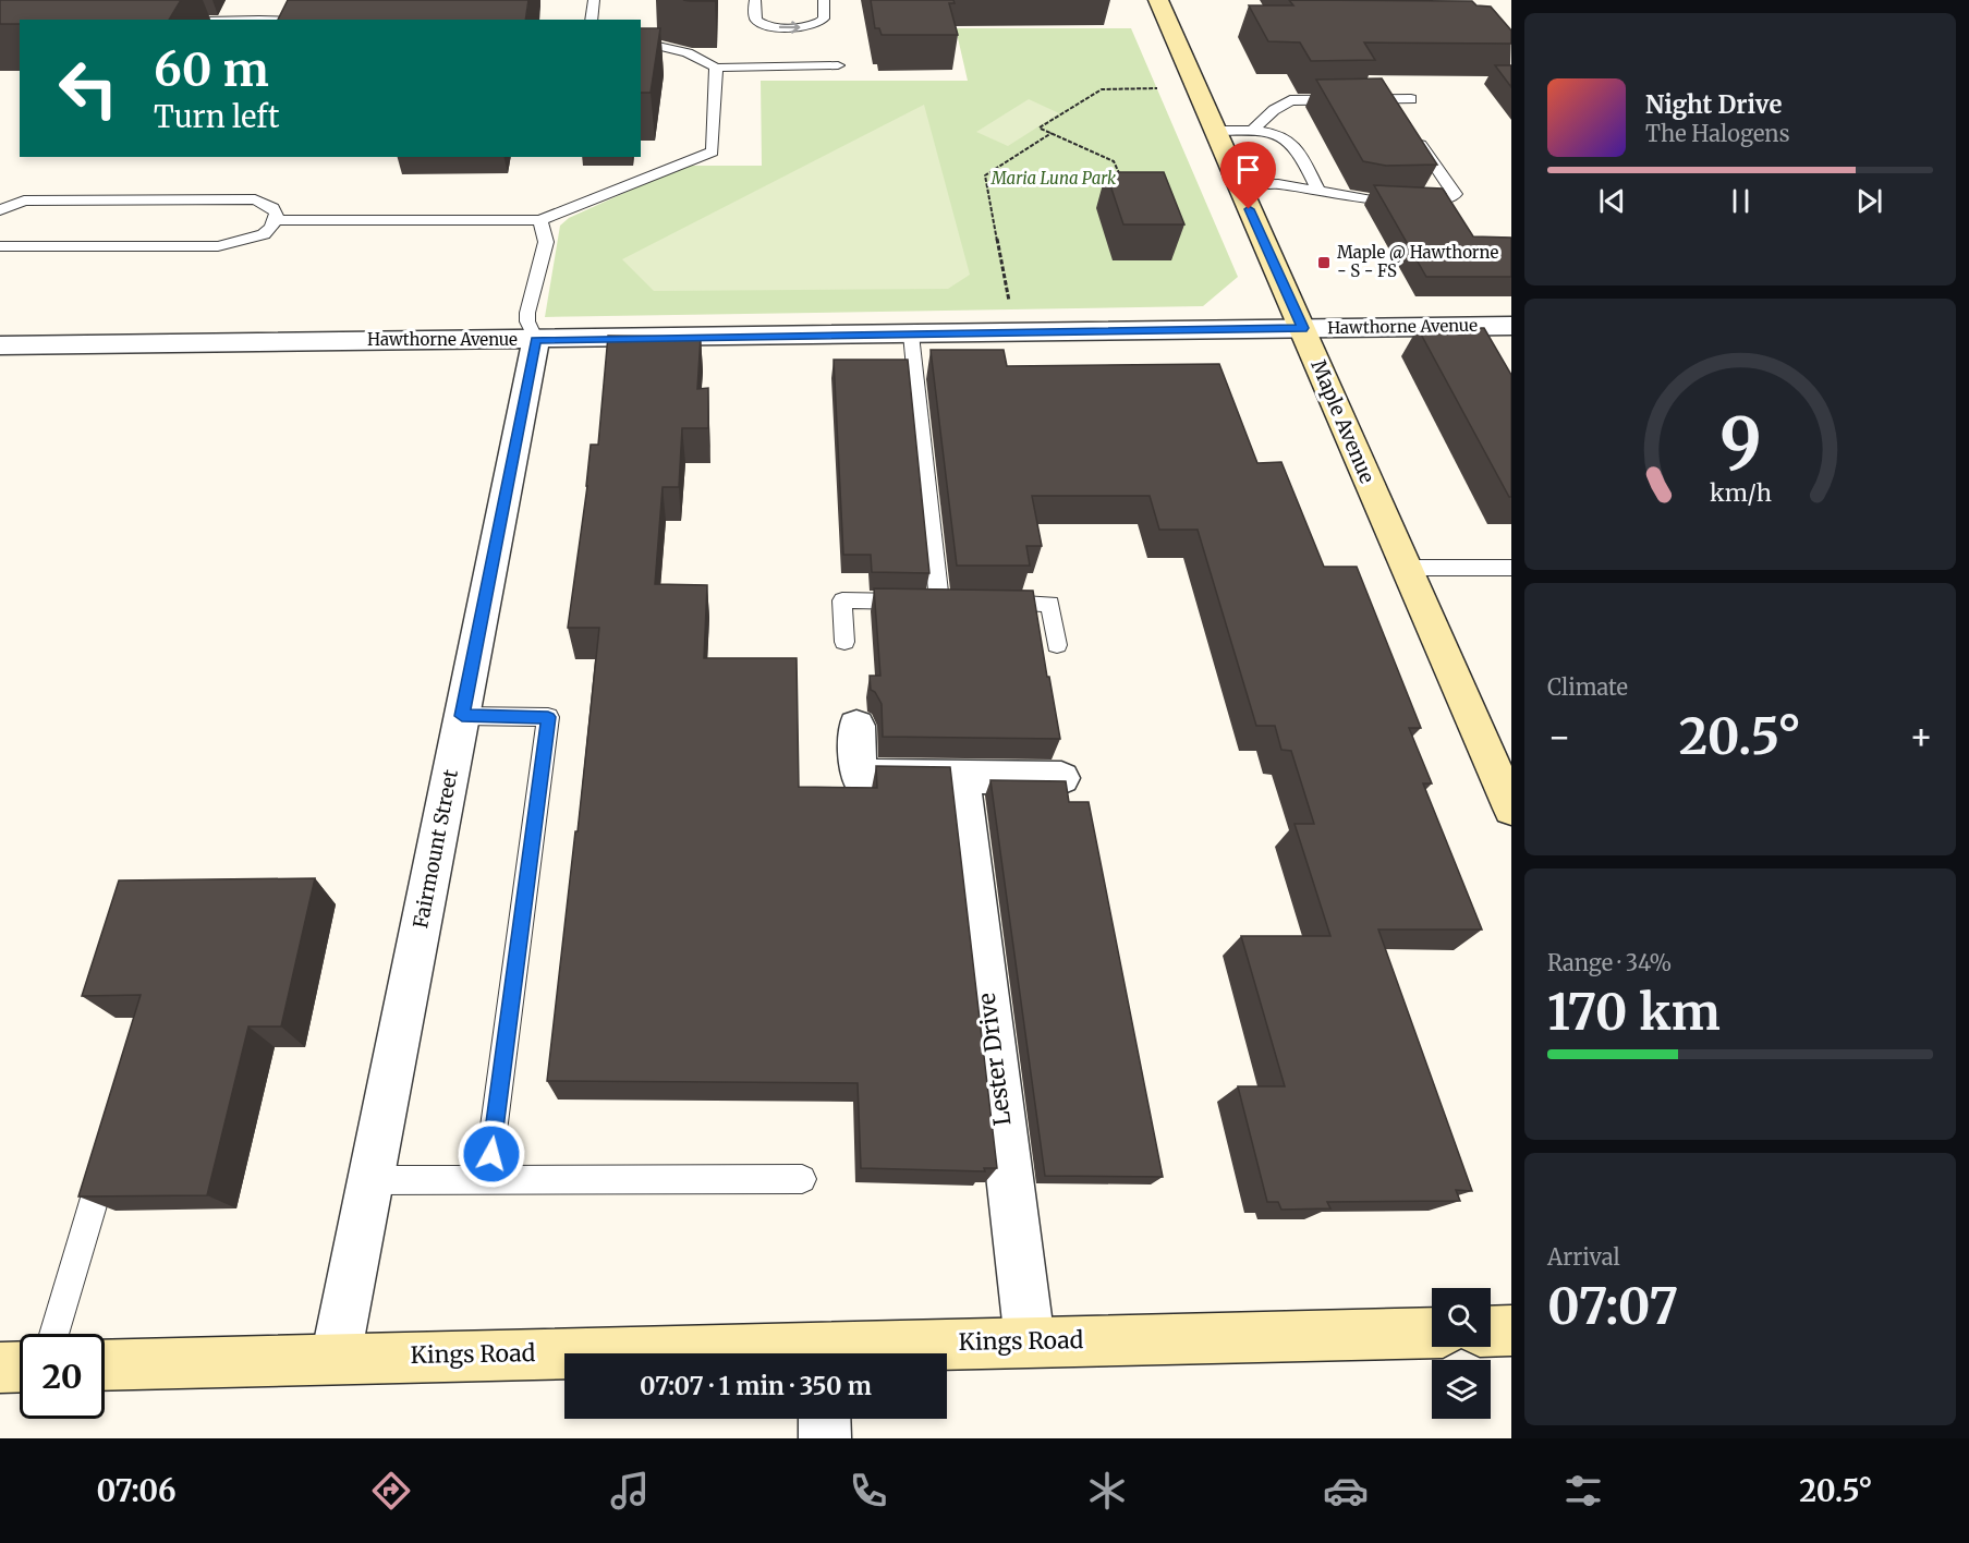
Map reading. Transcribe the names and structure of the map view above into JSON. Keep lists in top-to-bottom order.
{
  "streets": {
    "main road": ["Maple Avenue", "Kings Road"],
    "street": ["Hawthorne Avenue", "Fairmount Street", "Lester Drive"]
  },
  "crossings": [
    ["Hawthorne Avenue", "Maple Avenue"],
    ["Hawthorne Avenue", "Fairmount Street"],
    ["Fairmount Street", "Kings Road"],
    ["Lester Drive", "Kings Road"]
  ],
  "parks": ["Maria Luna Park"],
  "places": {
    "transit": ["Maple @ Hawthorne - S - FS"]
  },
  "page": {
    "turn": ["60 m", "Turn left"],
    "song": ["Night Drive", "The Halogens"],
    "tile": [
      "Climate",
      ["Range · 34%", "170 km"],
      ["Arrival", "07:07"]
    ],
    "heat": ["−", "20.5°", "+"],
    "limit": "20",
    "trip": "07:07 · 1 min · 350 m",
    "tabs": ["07:06", "20.5°"],
    "gauge": ["9", "km/h"]
  }
}
